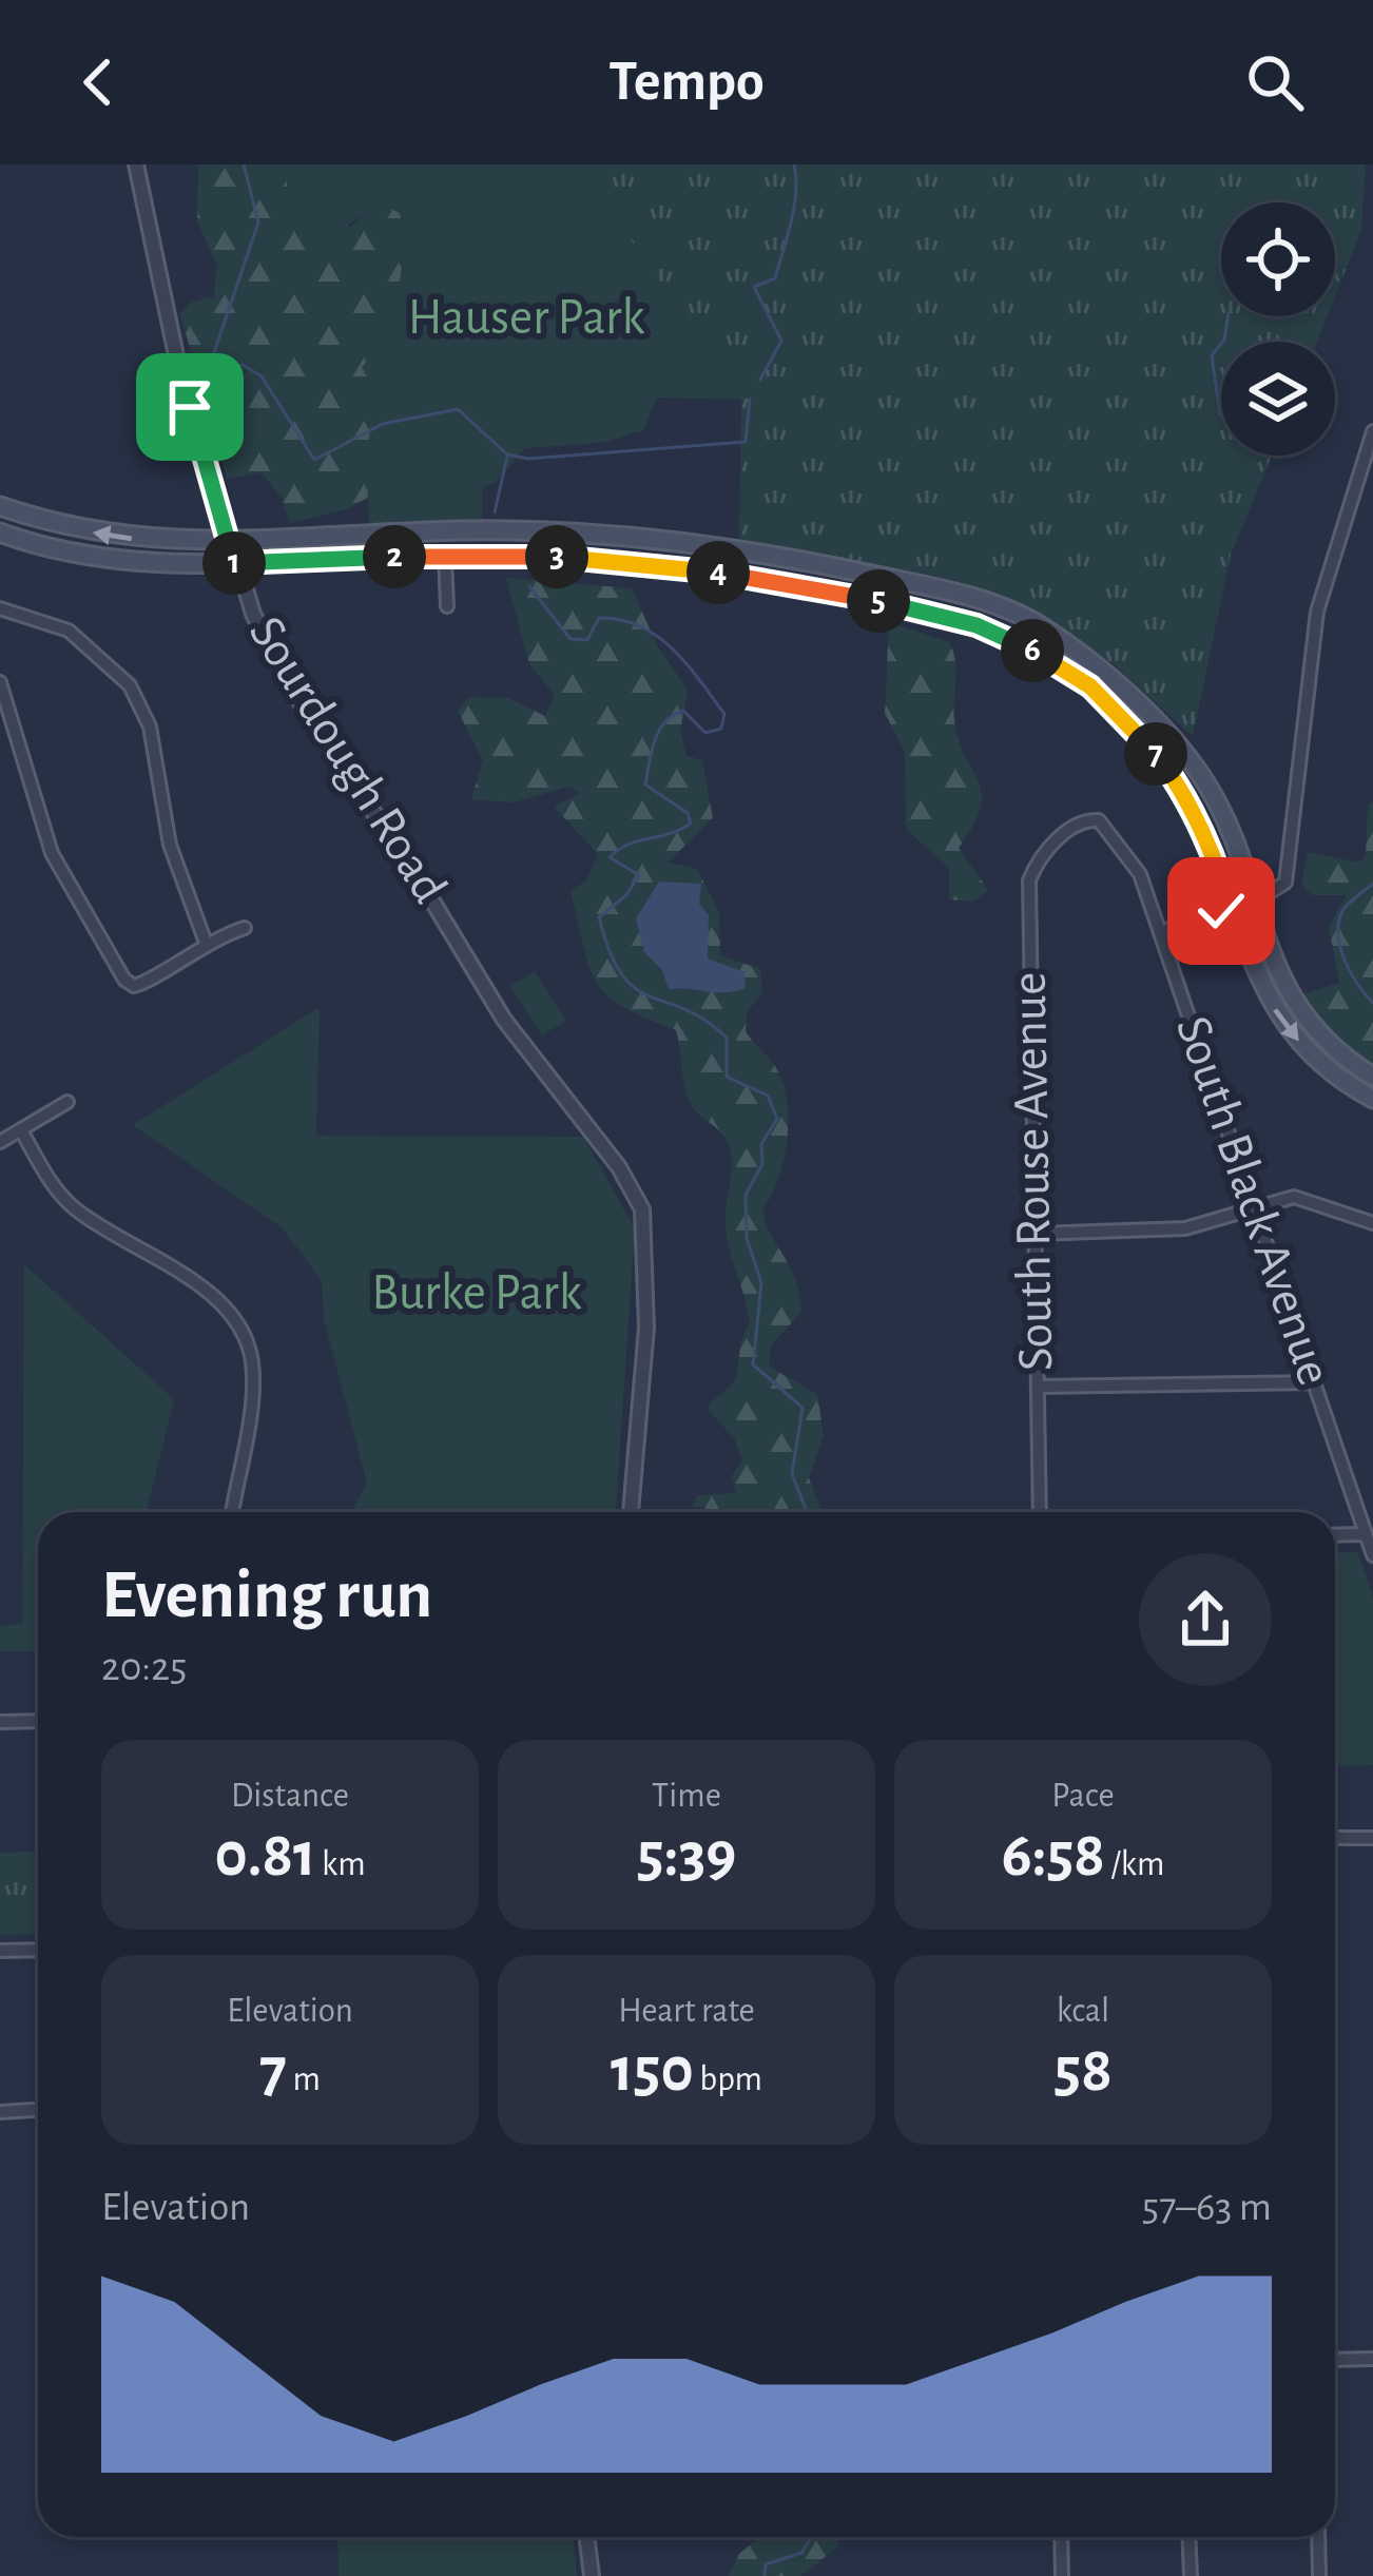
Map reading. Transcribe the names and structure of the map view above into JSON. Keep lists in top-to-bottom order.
{
  "streets": {
    "street": ["Sourdough Road", "South Rouse Avenue", "South Black Avenue"]
  },
  "crossings": [
    ["South Rouse Avenue", "South Black Avenue"]
  ],
  "parks": ["Hauser Park", "Burke Park"],
  "page": {
    "header": "Tempo",
    "pins": [
      "2",
      "3",
      "1",
      "4",
      "5",
      "6",
      "7"
    ],
    "heading": ["Evening run", "20:25"],
    "stats": [
      ["Distance", "0.81 km"],
      ["Time", "5:39"],
      ["Pace", "6:58 /km"],
      ["Elevation", "7 m"],
      ["Heart rate", "150 bpm"],
      ["kcal", "58"]
    ],
    "chart": ["Elevation", "57–63 m"]
  }
}
